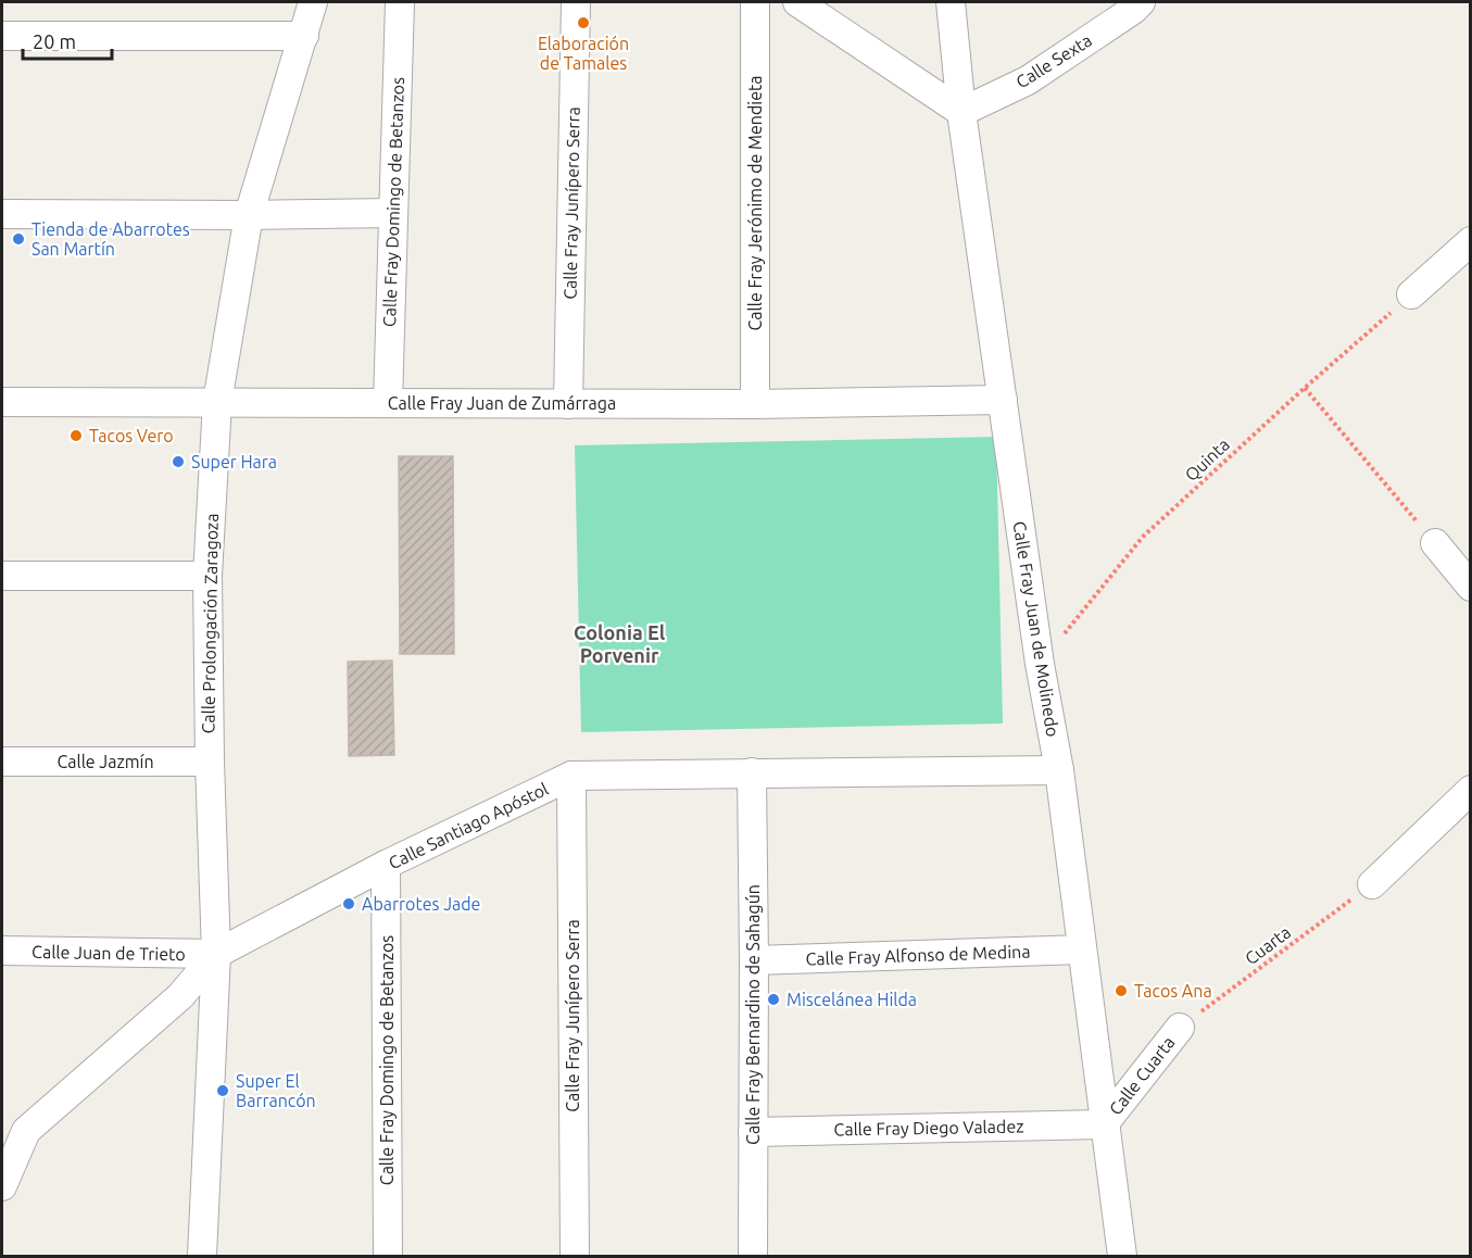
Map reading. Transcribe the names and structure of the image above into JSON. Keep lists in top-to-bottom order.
{
  "streets": {
    "street": [
      "Calle Sexta",
      "Calle Fray Domingo de Betanzos",
      "Calle Fray Junípero Serra",
      "Calle Fray Jerónimo de Mendieta",
      "Calle Fray Juan de Zumárraga",
      "Calle Prolongación Zaragoza",
      "Calle Fray Juan de Molinedo",
      "Calle Jazmín",
      "Calle Santiago Apóstol",
      "Calle Juan de Trieto",
      "Calle Fray Alfonso de Medina",
      "Calle Fray Bernardino de Sahagún",
      "Calle Cuarta",
      "Calle Fray Diego Valadez"
    ],
    "path": ["Quinta", "Cuarta"]
  },
  "crossings": [
    ["Calle Sexta", "Calle Fray Juan de Molinedo"],
    ["Calle Fray Domingo de Betanzos", "Calle Fray Juan de Zumárraga"],
    ["Calle Fray Domingo de Betanzos", "Calle Santiago Apóstol"],
    ["Calle Fray Junípero Serra", "Calle Fray Juan de Zumárraga"],
    ["Calle Fray Junípero Serra", "Calle Santiago Apóstol"],
    ["Calle Fray Jerónimo de Mendieta", "Calle Fray Juan de Zumárraga"],
    ["Calle Fray Juan de Zumárraga", "Calle Prolongación Zaragoza"],
    ["Calle Fray Juan de Zumárraga", "Calle Fray Juan de Molinedo"],
    ["Quinta", "Calle Fray Juan de Molinedo"],
    ["Calle Prolongación Zaragoza", "Calle Jazmín"],
    ["Calle Prolongación Zaragoza", "Calle Santiago Apóstol"],
    ["Calle Prolongación Zaragoza", "Calle Juan de Trieto"],
    ["Calle Fray Juan de Molinedo", "Calle Santiago Apóstol"],
    ["Calle Fray Juan de Molinedo", "Calle Fray Alfonso de Medina"],
    ["Calle Fray Juan de Molinedo", "Calle Cuarta"],
    ["Calle Fray Juan de Molinedo", "Calle Fray Diego Valadez"],
    ["Calle Santiago Apóstol", "Calle Juan de Trieto"],
    ["Calle Santiago Apóstol", "Calle Fray Bernardino de Sahagún"],
    ["Cuarta", "Calle Cuarta"],
    ["Calle Fray Alfonso de Medina", "Calle Fray Bernardino de Sahagún"],
    ["Calle Fray Bernardino de Sahagún", "Calle Fray Diego Valadez"],
    ["Calle Cuarta", "Calle Fray Diego Valadez"]
  ],
  "districts": ["Colonia El Porvenir"],
  "places": [
    "Elaboración de Tamales",
    "Tienda de Abarrotes San Martín",
    "Tacos Vero",
    "Super Hara",
    "Abarrotes Jade",
    "Tacos Ana",
    "Miscelánea Hilda",
    "Super El Barrancón"
  ],
  "scale_bar": "20 m"
}
